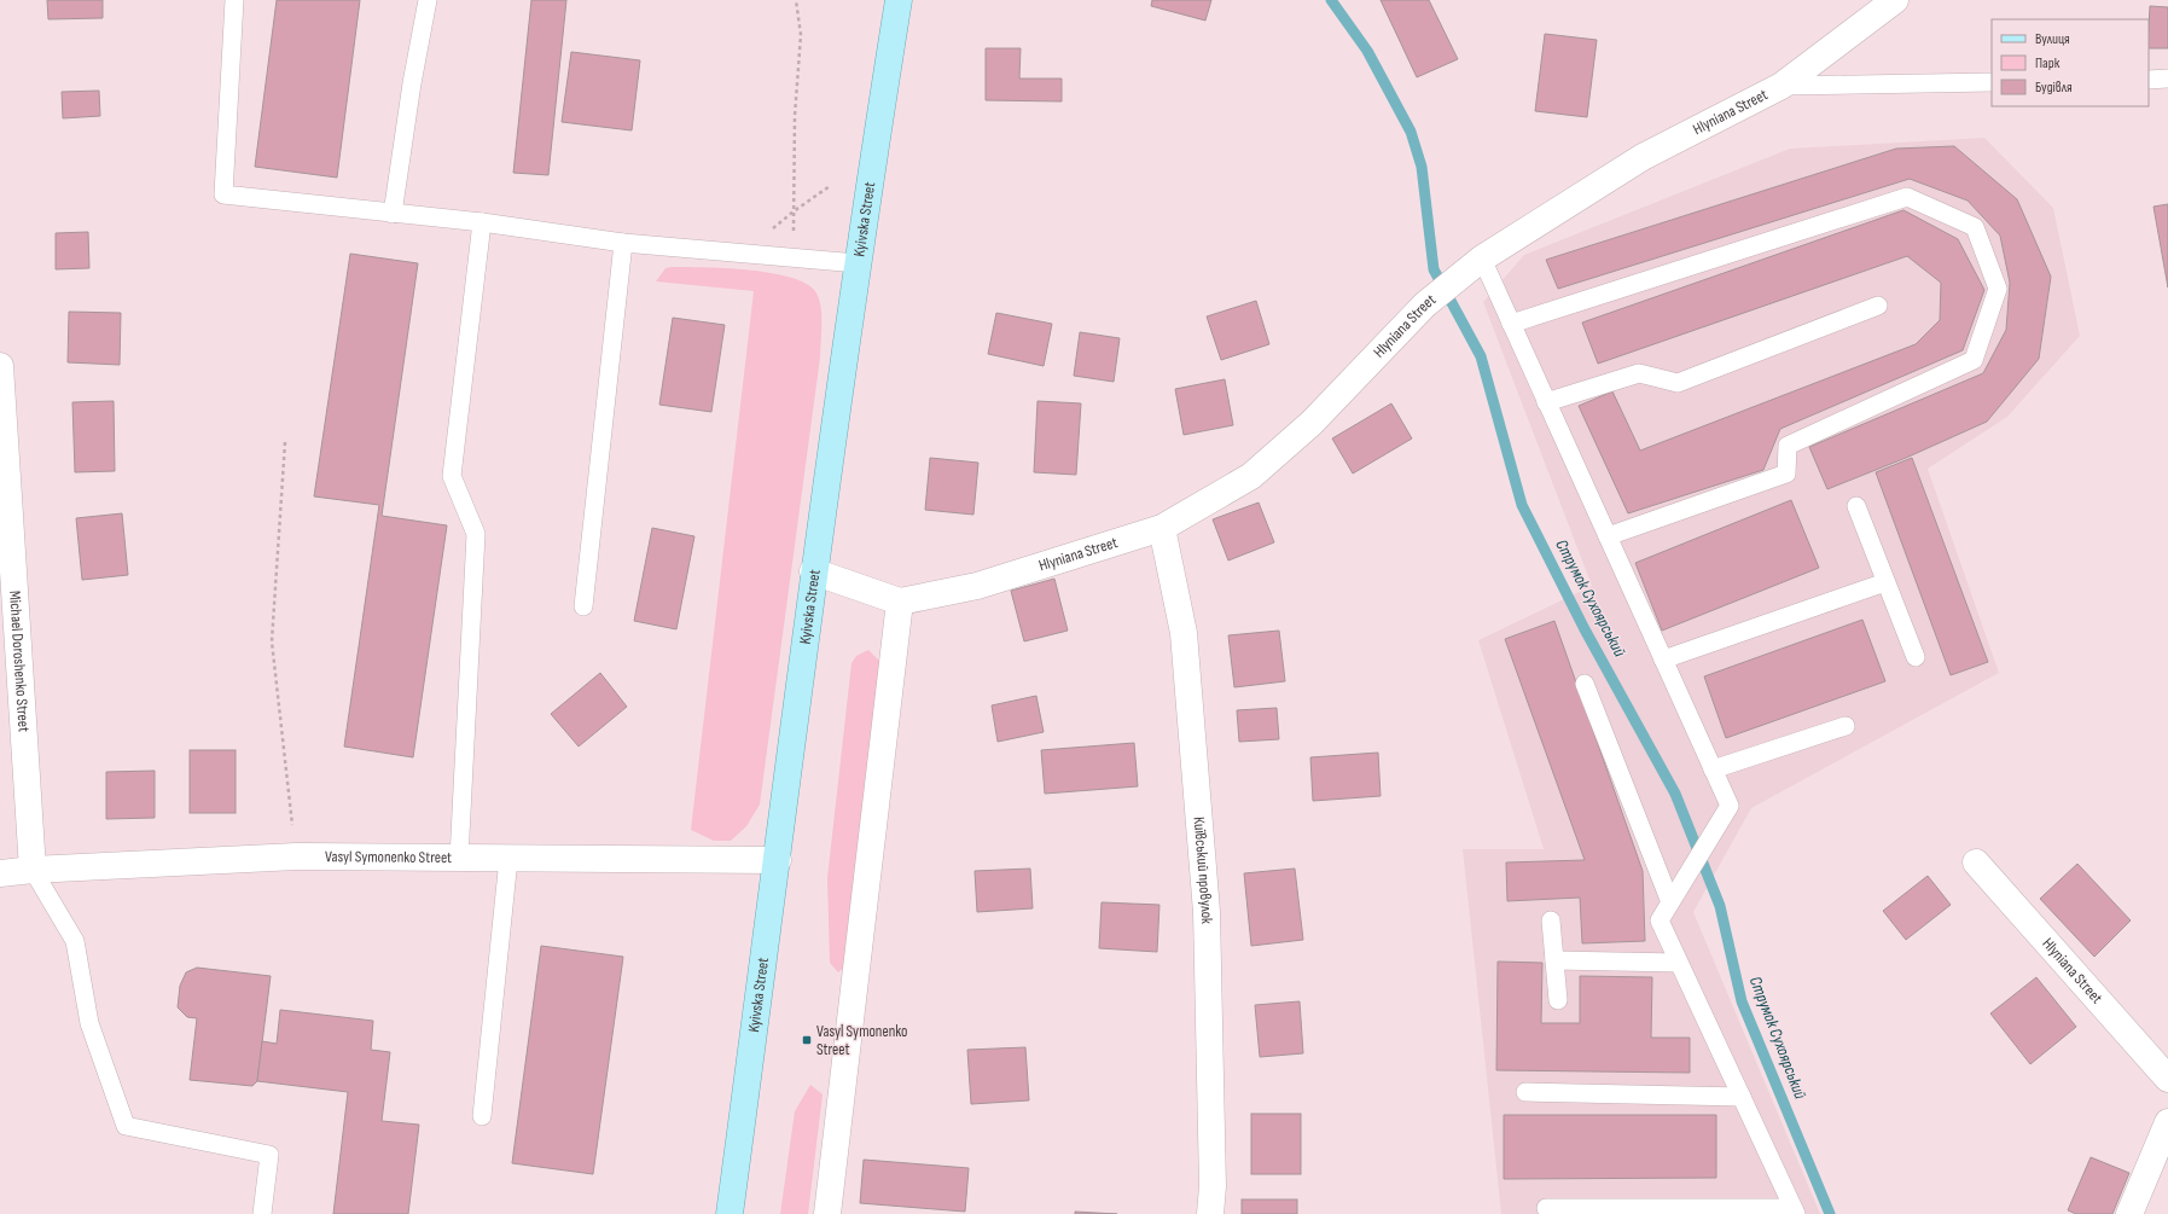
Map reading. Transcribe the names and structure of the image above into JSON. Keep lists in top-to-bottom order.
{
  "streets": {
    "main road": ["Kyivska Street"],
    "street": [
      "Hlyniana Street",
      "Michael Doroshenko Street",
      "Vasyl Symonenko Street",
      "Київський провулок"
    ]
  },
  "crossings": [
    ["Hlyniana Street", "Київський провулок"],
    ["Kyivska Street", "Vasyl Symonenko Street"],
    ["Michael Doroshenko Street", "Vasyl Symonenko Street"]
  ],
  "water": ["Струмок Сухоярський"],
  "places": {
    "transit": ["Vasyl Symonenko Street"]
  },
  "legend": ["Вулиця", "Парк", "Будівля"]
}
